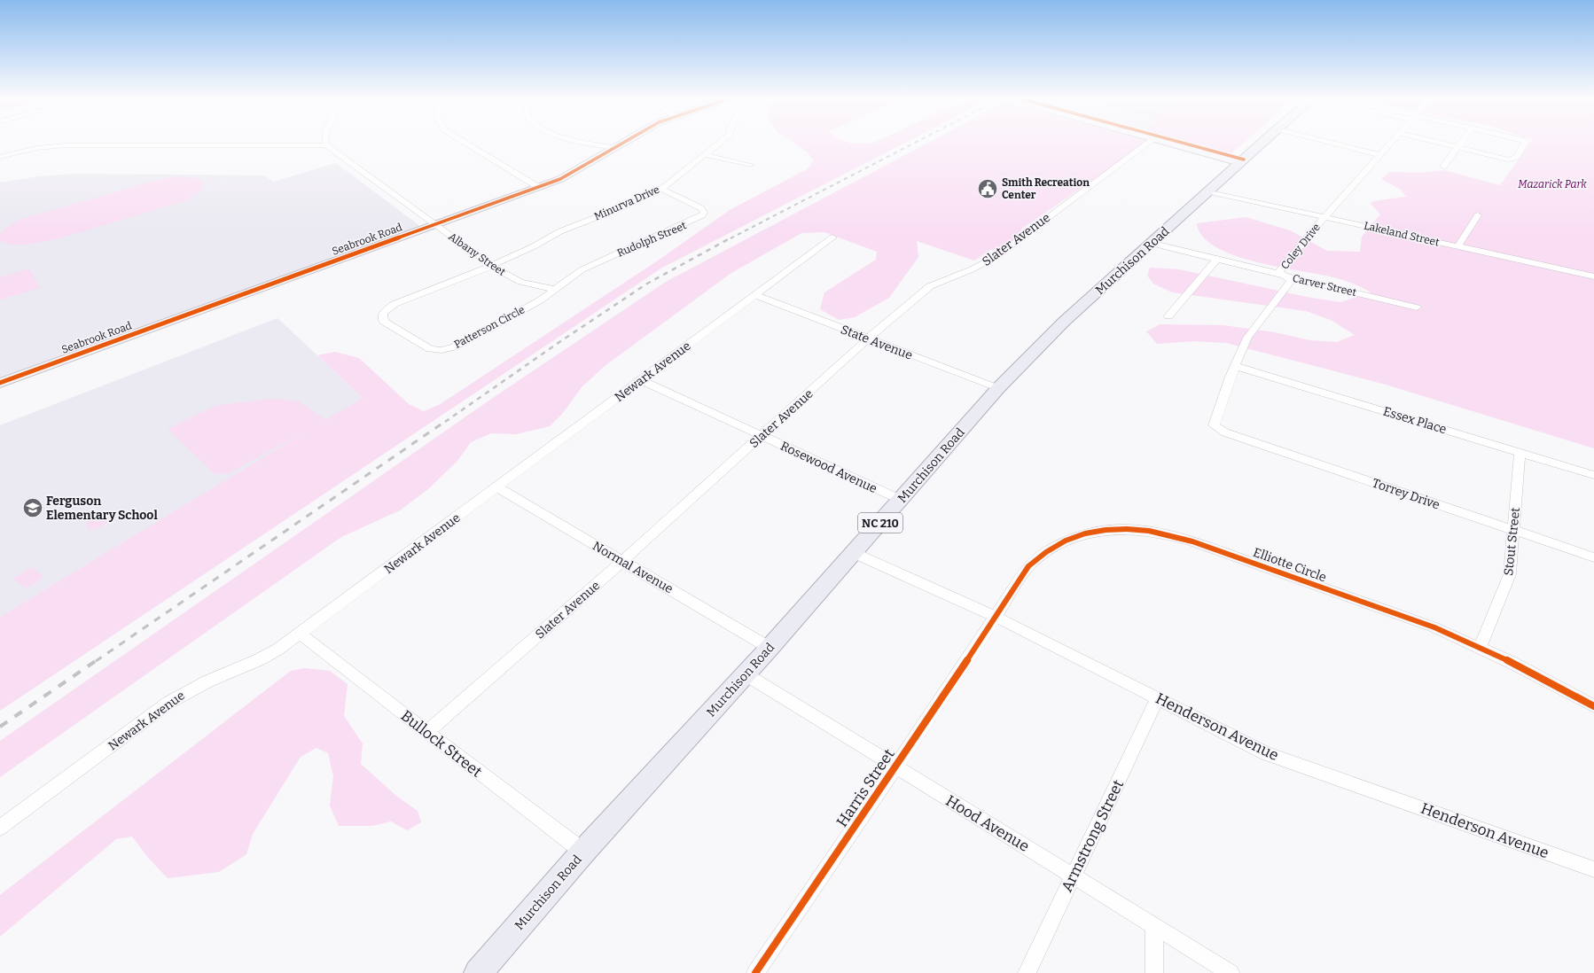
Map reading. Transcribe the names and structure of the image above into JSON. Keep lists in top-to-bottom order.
{
  "streets": {
    "main road": ["Murchison Road", "NC 210"],
    "street": [
      "Minurva Drive",
      "Lakeland Street",
      "Seabrook Road",
      "Rudolph Street",
      "Slater Avenue",
      "Coley Drive",
      "Albany Street",
      "Carver Street",
      "Patterson Circle",
      "State Avenue",
      "Newark Avenue",
      "Essex Place",
      "Rosewood Avenue",
      "Torrey Drive",
      "Stout Street",
      "Elliotte Circle",
      "Normal Avenue",
      "Henderson Avenue",
      "Bullock Street",
      "Harris Street",
      "Hood Avenue",
      "Armstrong Street"
    ]
  },
  "crossings": [
    ["Minurva Drive", "Rudolph Street"],
    ["Minurva Drive", "Albany Street"],
    ["Minurva Drive", "Patterson Circle"],
    ["Lakeland Street", "Coley Drive"],
    ["Lakeland Street", "Murchison Road"],
    ["Seabrook Road", "Albany Street"],
    ["Rudolph Street", "Albany Street"],
    ["Rudolph Street", "Patterson Circle"],
    ["Slater Avenue", "State Avenue"],
    ["Slater Avenue", "Rosewood Avenue"],
    ["Slater Avenue", "Normal Avenue"],
    ["Slater Avenue", "Bullock Street"],
    ["Coley Drive", "Carver Street"],
    ["Coley Drive", "Essex Place"],
    ["Coley Drive", "Torrey Drive"],
    ["Albany Street", "Patterson Circle"],
    ["Murchison Road", "Carver Street"],
    ["Murchison Road", "State Avenue"],
    ["Murchison Road", "Rosewood Avenue"],
    ["Murchison Road", "Normal Avenue"],
    ["Murchison Road", "Henderson Avenue"],
    ["Murchison Road", "Bullock Street"],
    ["Murchison Road", "Hood Avenue"],
    ["State Avenue", "Newark Avenue"],
    ["Newark Avenue", "Rosewood Avenue"],
    ["Newark Avenue", "Normal Avenue"],
    ["Newark Avenue", "Bullock Street"],
    ["Essex Place", "Stout Street"],
    ["Torrey Drive", "Stout Street"],
    ["Stout Street", "Elliotte Circle"],
    ["Elliotte Circle", "Henderson Avenue"],
    ["Elliotte Circle", "Harris Street"],
    ["Henderson Avenue", "Harris Street"],
    ["Henderson Avenue", "Armstrong Street"],
    ["Harris Street", "Hood Avenue"],
    ["Hood Avenue", "Armstrong Street"]
  ],
  "parks": ["Mazarick Park"],
  "places": {
    "public building": ["Smith Recreation Center"],
    "school or university": ["Ferguson Elementary School"]
  }
}
